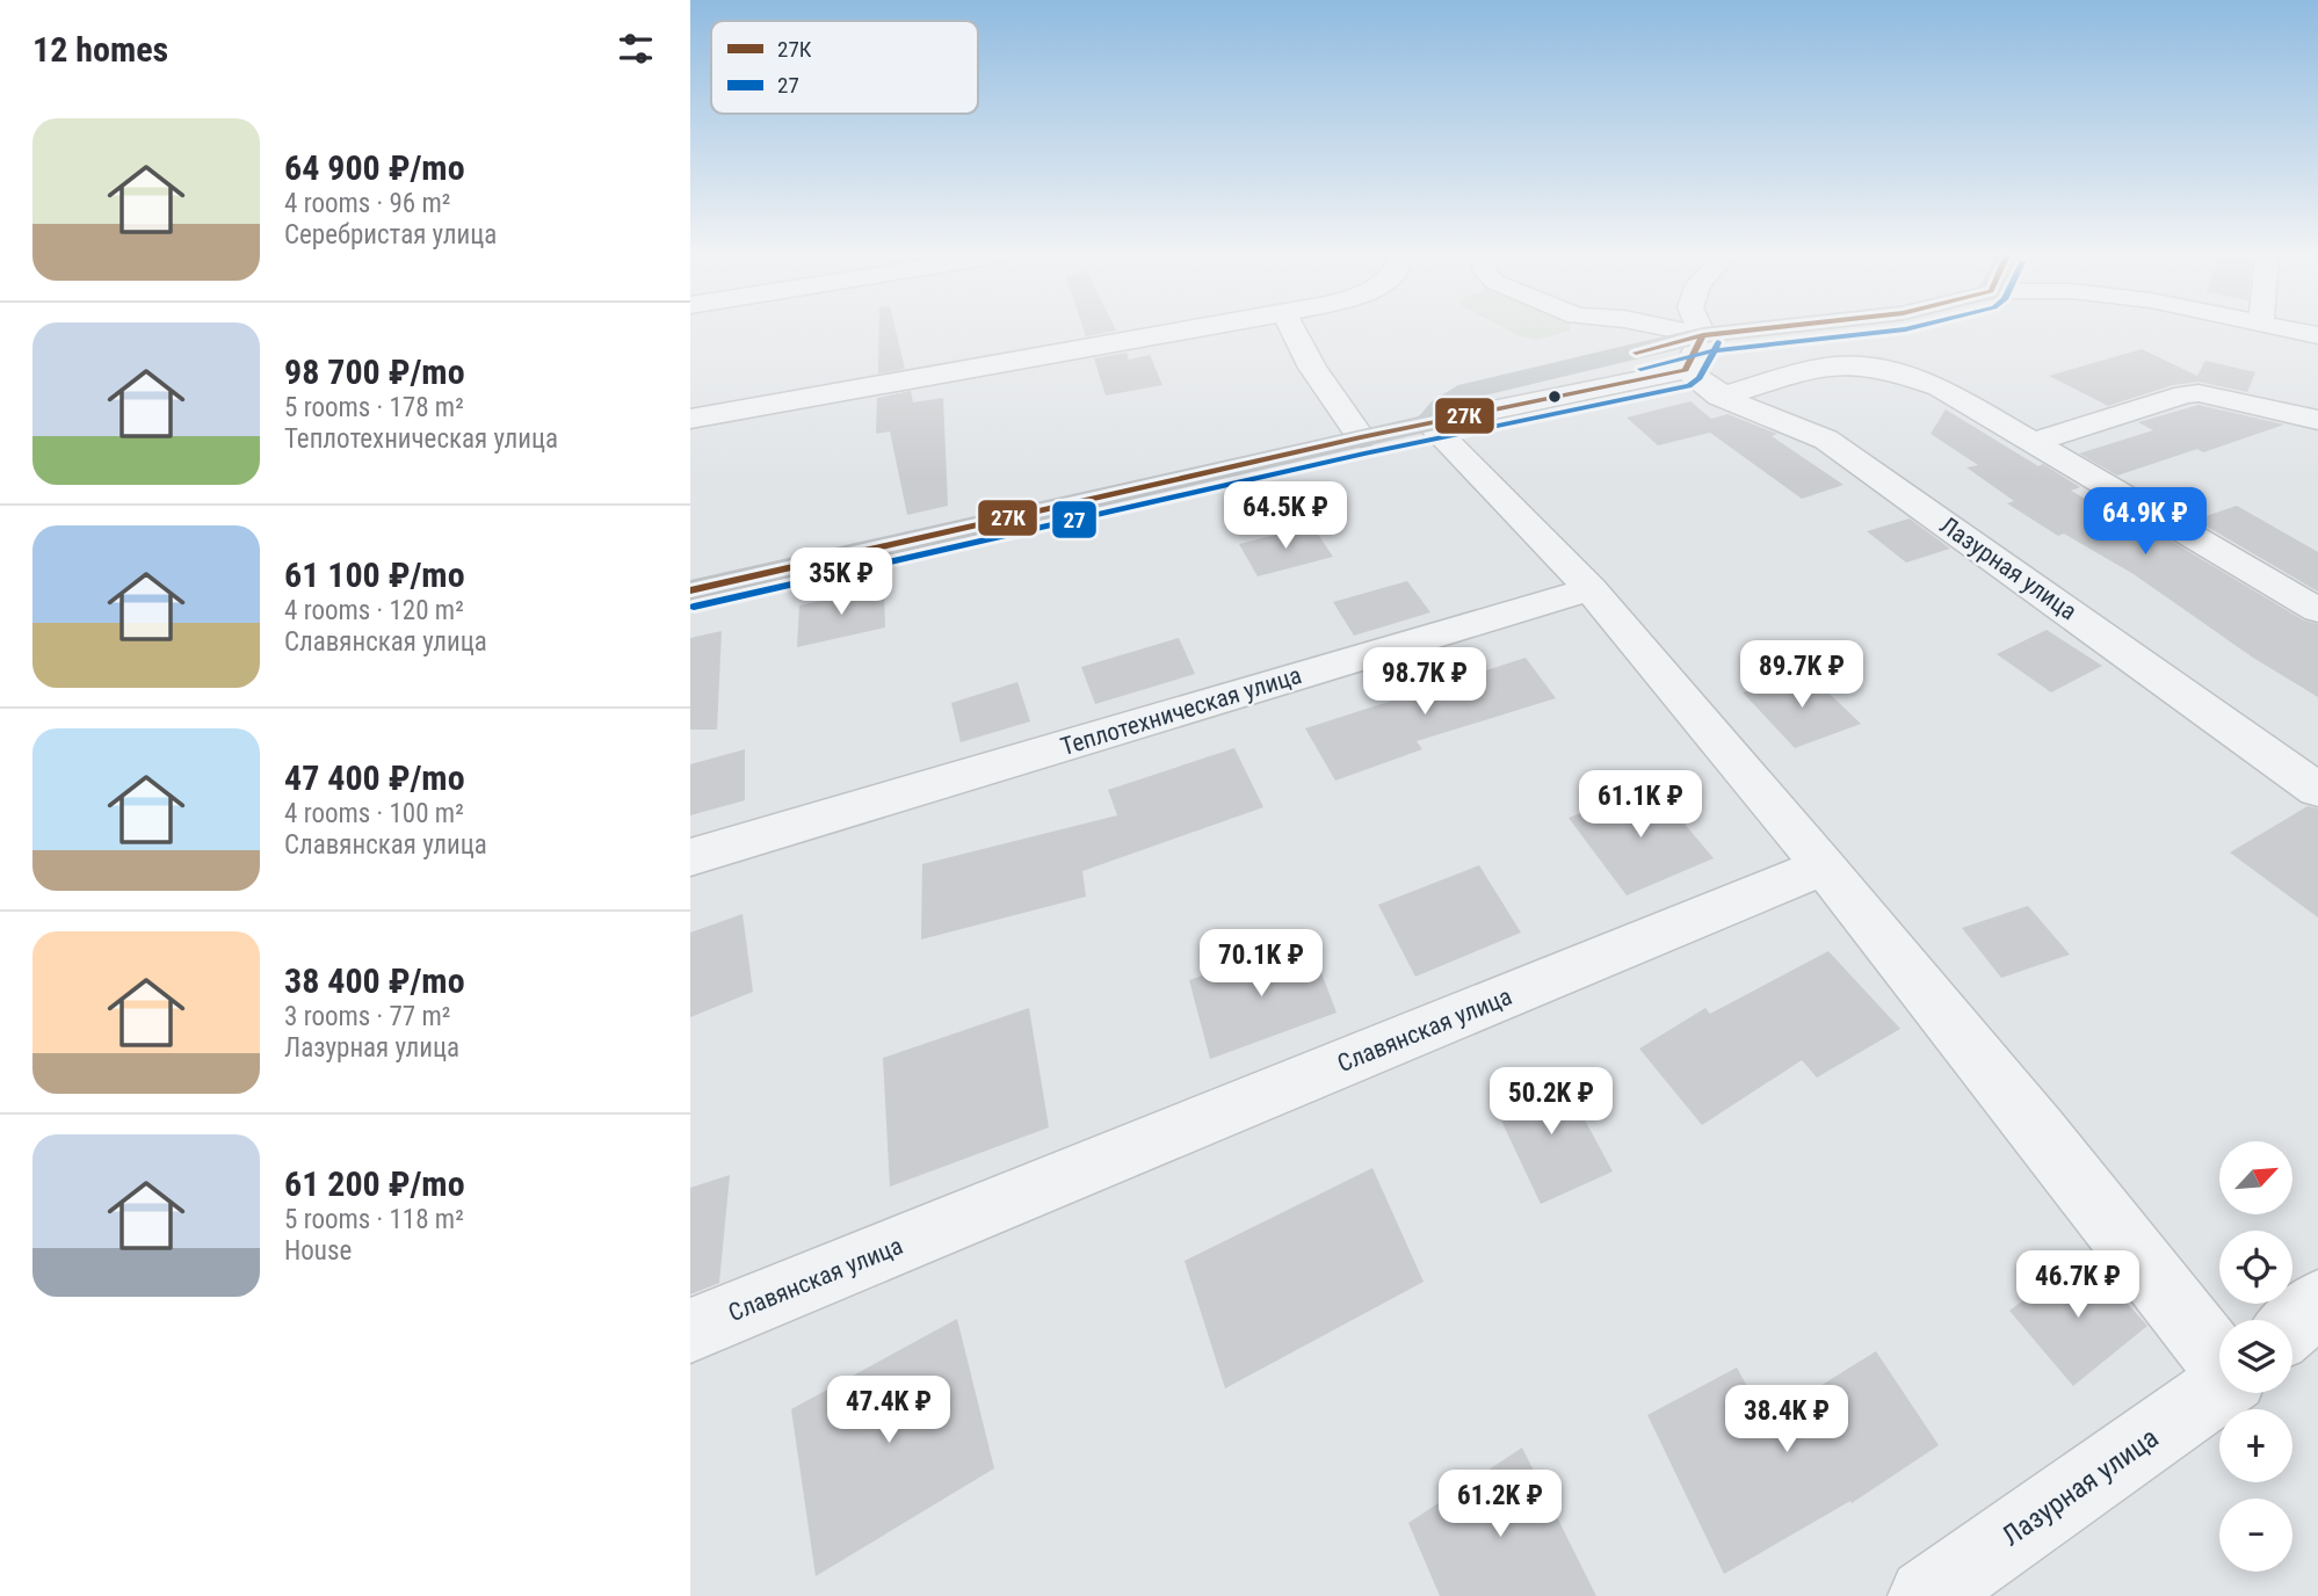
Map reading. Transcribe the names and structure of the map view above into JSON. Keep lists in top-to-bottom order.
{
  "streets": {
    "street": ["Лазурная улица", "Теплотехническая улица", "Славянская улица"]
  },
  "crossings": [
    ["Лазурная улица", "Славянская улица"]
  ],
  "lines": ["transit line 27К", "transit line 27"],
  "legend": ["27К", "27"],
  "north": "top right",
  "page": {
    "heading": "12 homes",
    "list": [
      {
        "name": "64 900 ₽/mo",
        "note": "4 rooms · 96 m² · Серебристая улица"
      },
      {
        "name": "98 700 ₽/mo",
        "note": "5 rooms · 178 m² · Теплотехническая улица"
      },
      {
        "name": "61 100 ₽/mo",
        "note": "4 rooms · 120 m² · Славянская улица"
      },
      {
        "name": "47 400 ₽/mo",
        "note": "4 rooms · 100 m² · Славянская улица"
      },
      {
        "name": "38 400 ₽/mo",
        "note": "3 rooms · 77 m² · Лазурная улица"
      },
      {
        "name": "61 200 ₽/mo",
        "note": "5 rooms · 118 m² · House"
      }
    ],
    "price": [
      "64.5K ₽",
      "64.9K ₽",
      "35K ₽",
      "89.7K ₽",
      "98.7K ₽",
      "61.1K ₽",
      "70.1K ₽",
      "50.2K ₽",
      "46.7K ₽",
      "47.4K ₽",
      "38.4K ₽",
      "61.2K ₽"
    ],
    "map_buttons": ["+", "−"]
  }
}
